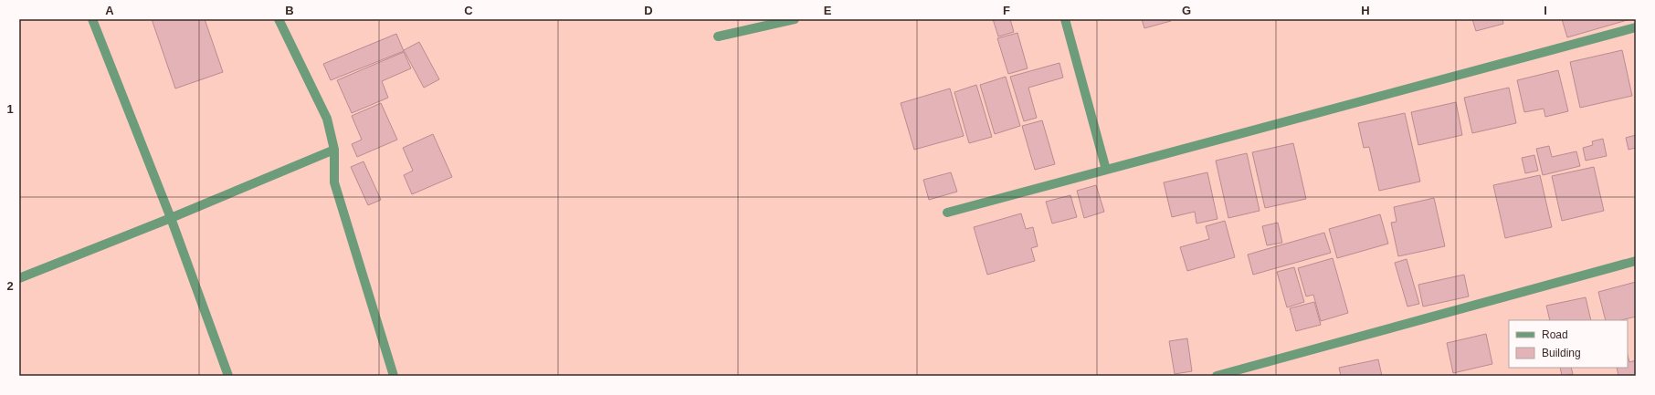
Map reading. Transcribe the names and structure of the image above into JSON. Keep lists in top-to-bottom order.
{
  "legend": ["Road", "Building"],
  "grid": {
    "columns": [
      "A",
      "B",
      "C",
      "D",
      "E",
      "F",
      "G",
      "H",
      "I"
    ],
    "rows": ["1", "2"]
  }
}
